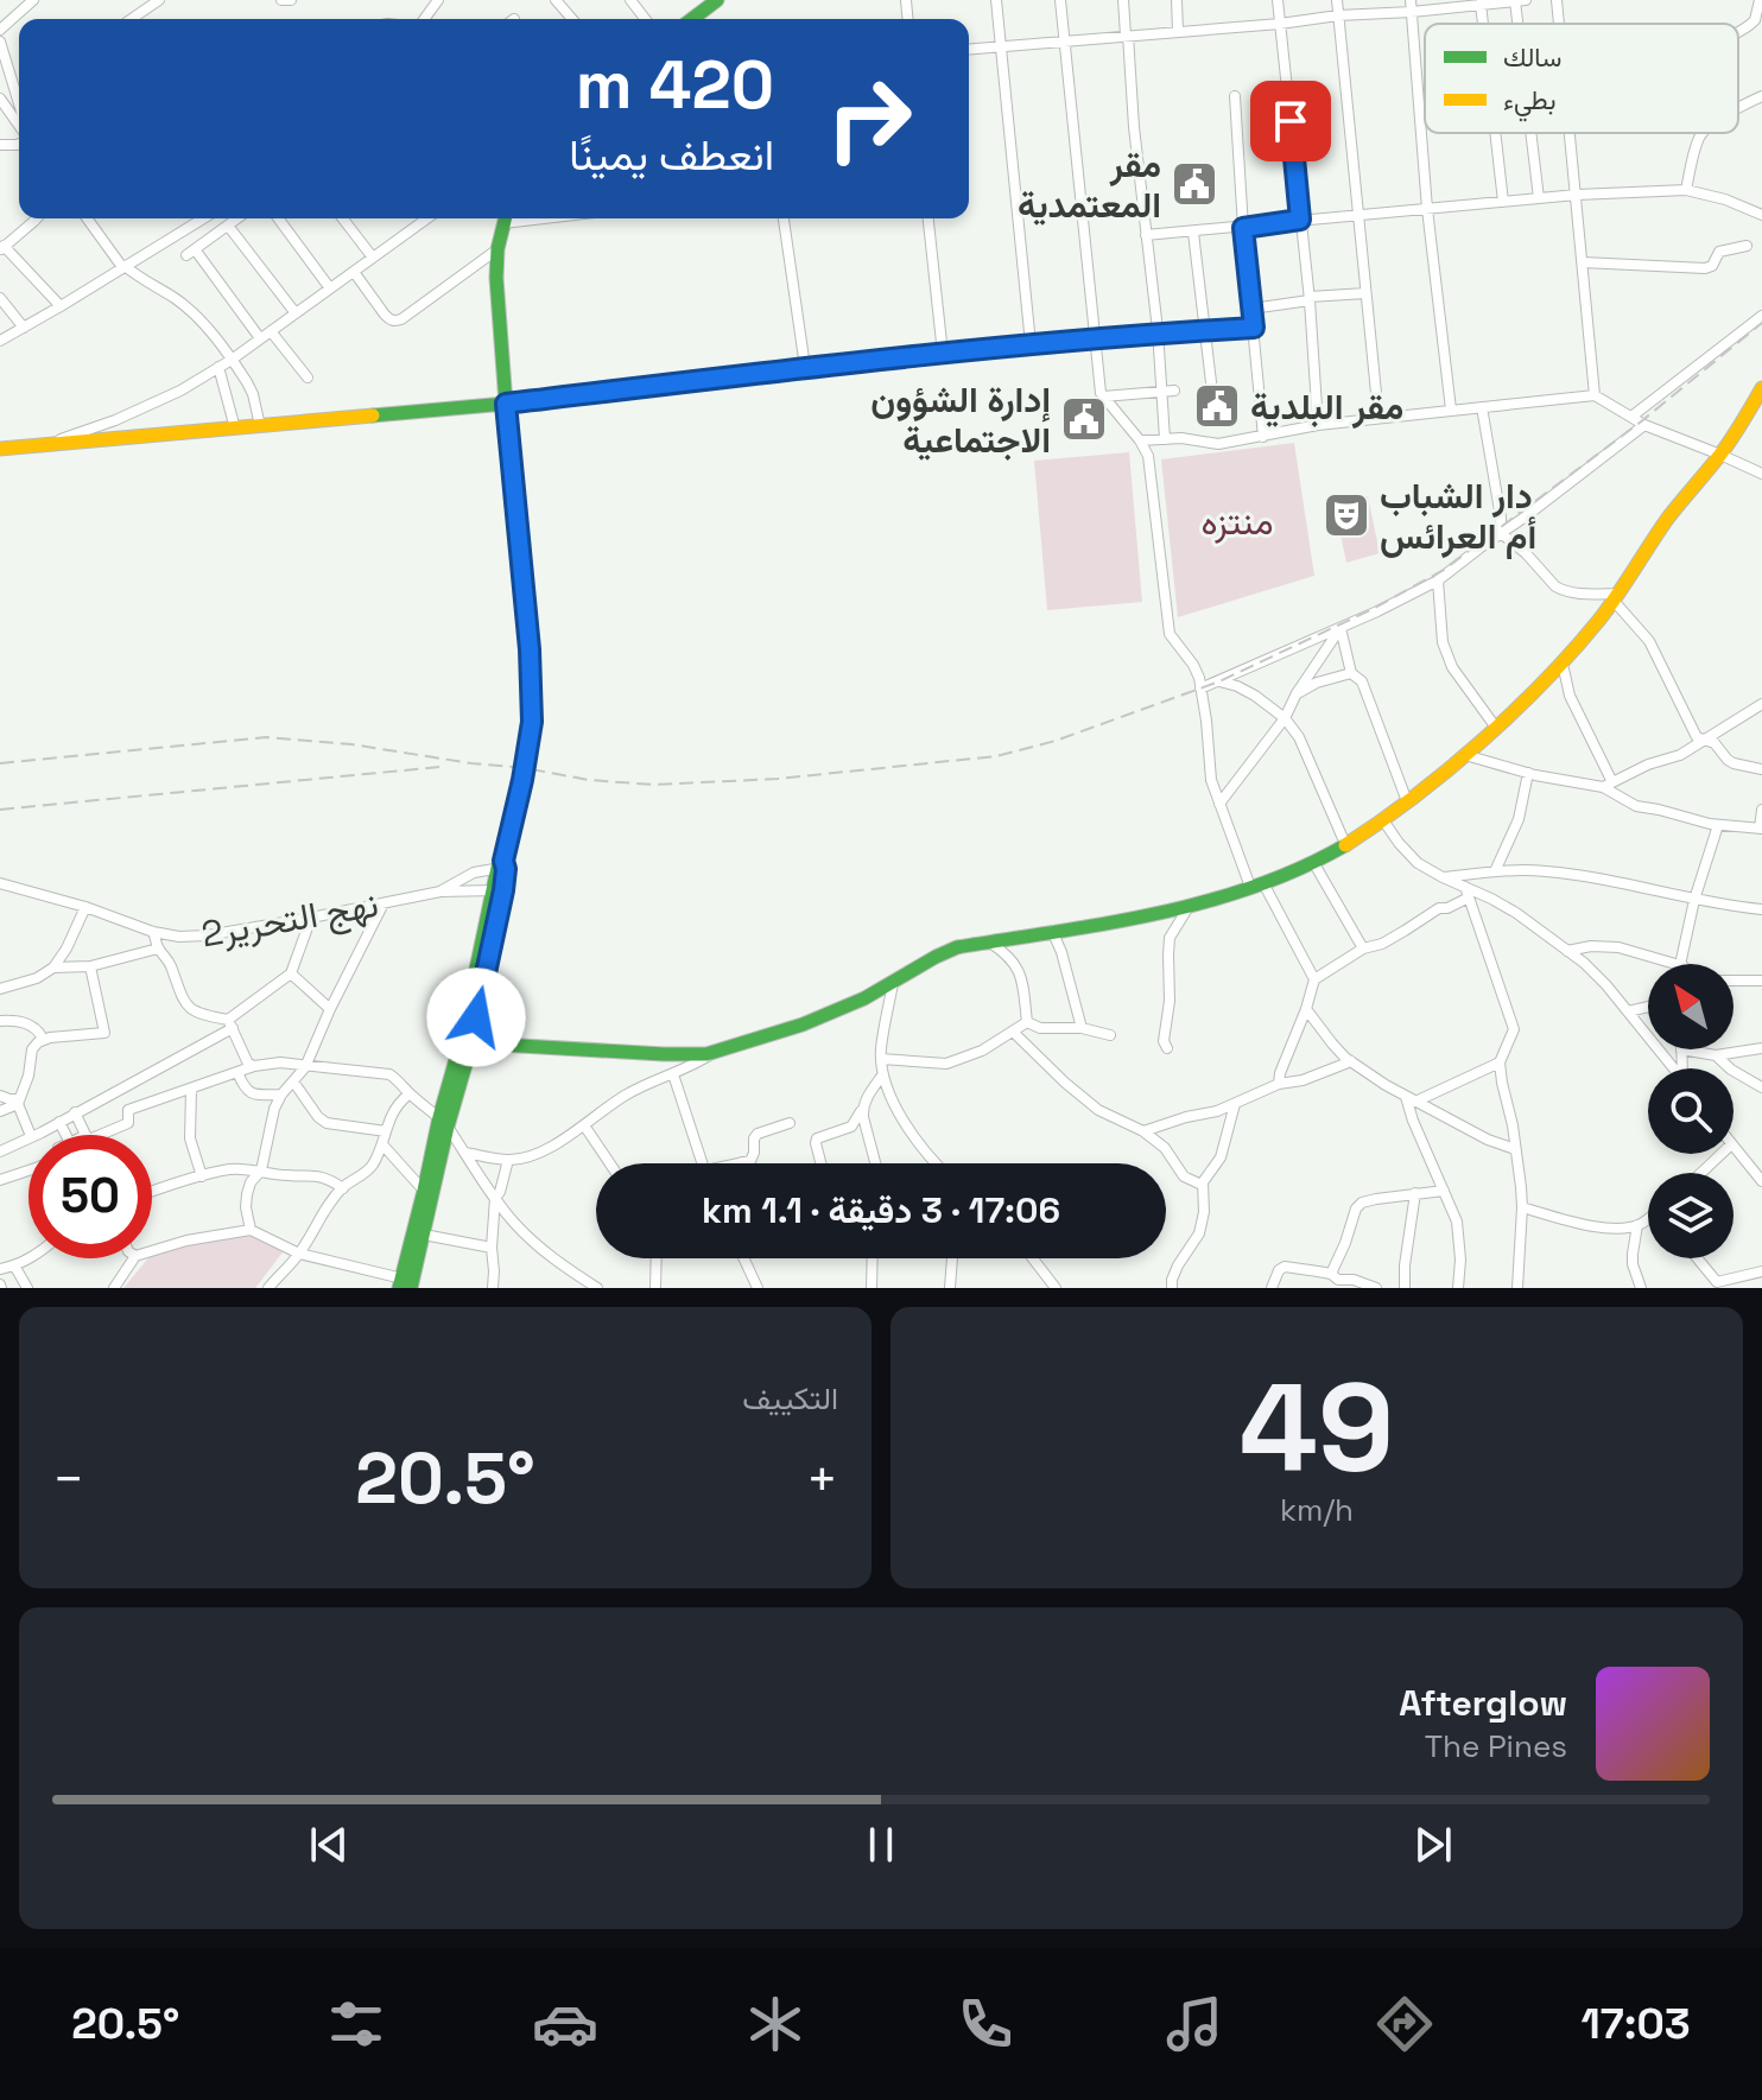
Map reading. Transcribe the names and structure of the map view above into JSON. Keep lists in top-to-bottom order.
{
  "streets": {
    "street": ["نهج التحرير2"]
  },
  "parks": ["منتزه"],
  "places": {
    "public building": ["مقر المعتمدية", "مقر البلدية", "إدارة الشؤون الاجتماعية"],
    "theatre": ["دار الشباب أم العرائس"]
  },
  "legend": ["سالك", "بطيء"],
  "north": "top left",
  "page": {
    "turn": ["420 m", "انعطف يمينًا"],
    "limit": "50",
    "trip": "17:06 · 3 دقيقة · 1.1 km",
    "tile": [
      ["49", "km/h"],
      "التكييف"
    ],
    "heat": ["−", "20.5°", "+"],
    "song": ["Afterglow", "The Pines"],
    "tabs": ["17:03", "20.5°"]
  }
}
